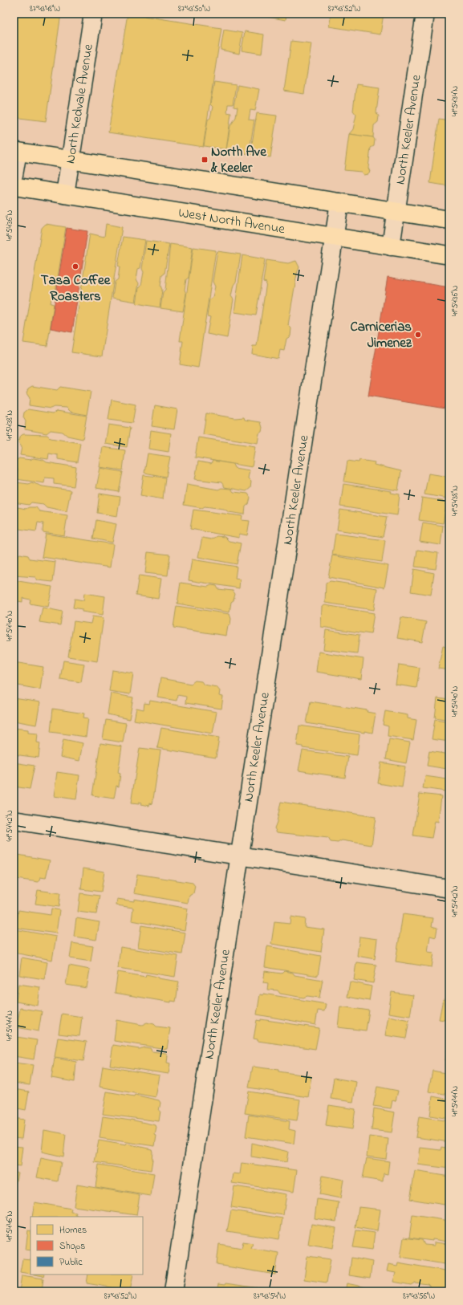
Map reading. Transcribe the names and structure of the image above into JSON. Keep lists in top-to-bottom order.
{
  "streets": {
    "main road": ["West North Avenue"],
    "street": ["North Kedvale Avenue", "North Keeler Avenue"]
  },
  "crossings": [
    ["North Kedvale Avenue", "West North Avenue"],
    ["North Keeler Avenue", "West North Avenue"]
  ],
  "places": {
    "transit": ["North Ave & Keeler"],
    "other": ["Tasa Coffee Roasters", "Carnicerias Jimenez"]
  },
  "legend": ["Homes", "Shops", "Public"],
  "coordinates": [
    "87°43'48\"W",
    "87°43'50\"W",
    "87°43'52\"W",
    "41°54'34\"N",
    "41°54'36\"N",
    "41°54'38\"N",
    "41°54'40\"N",
    "41°54'42\"N",
    "41°54'44\"N",
    "41°54'46\"N",
    "87°43'54\"W",
    "87°43'56\"W"
  ]
}
